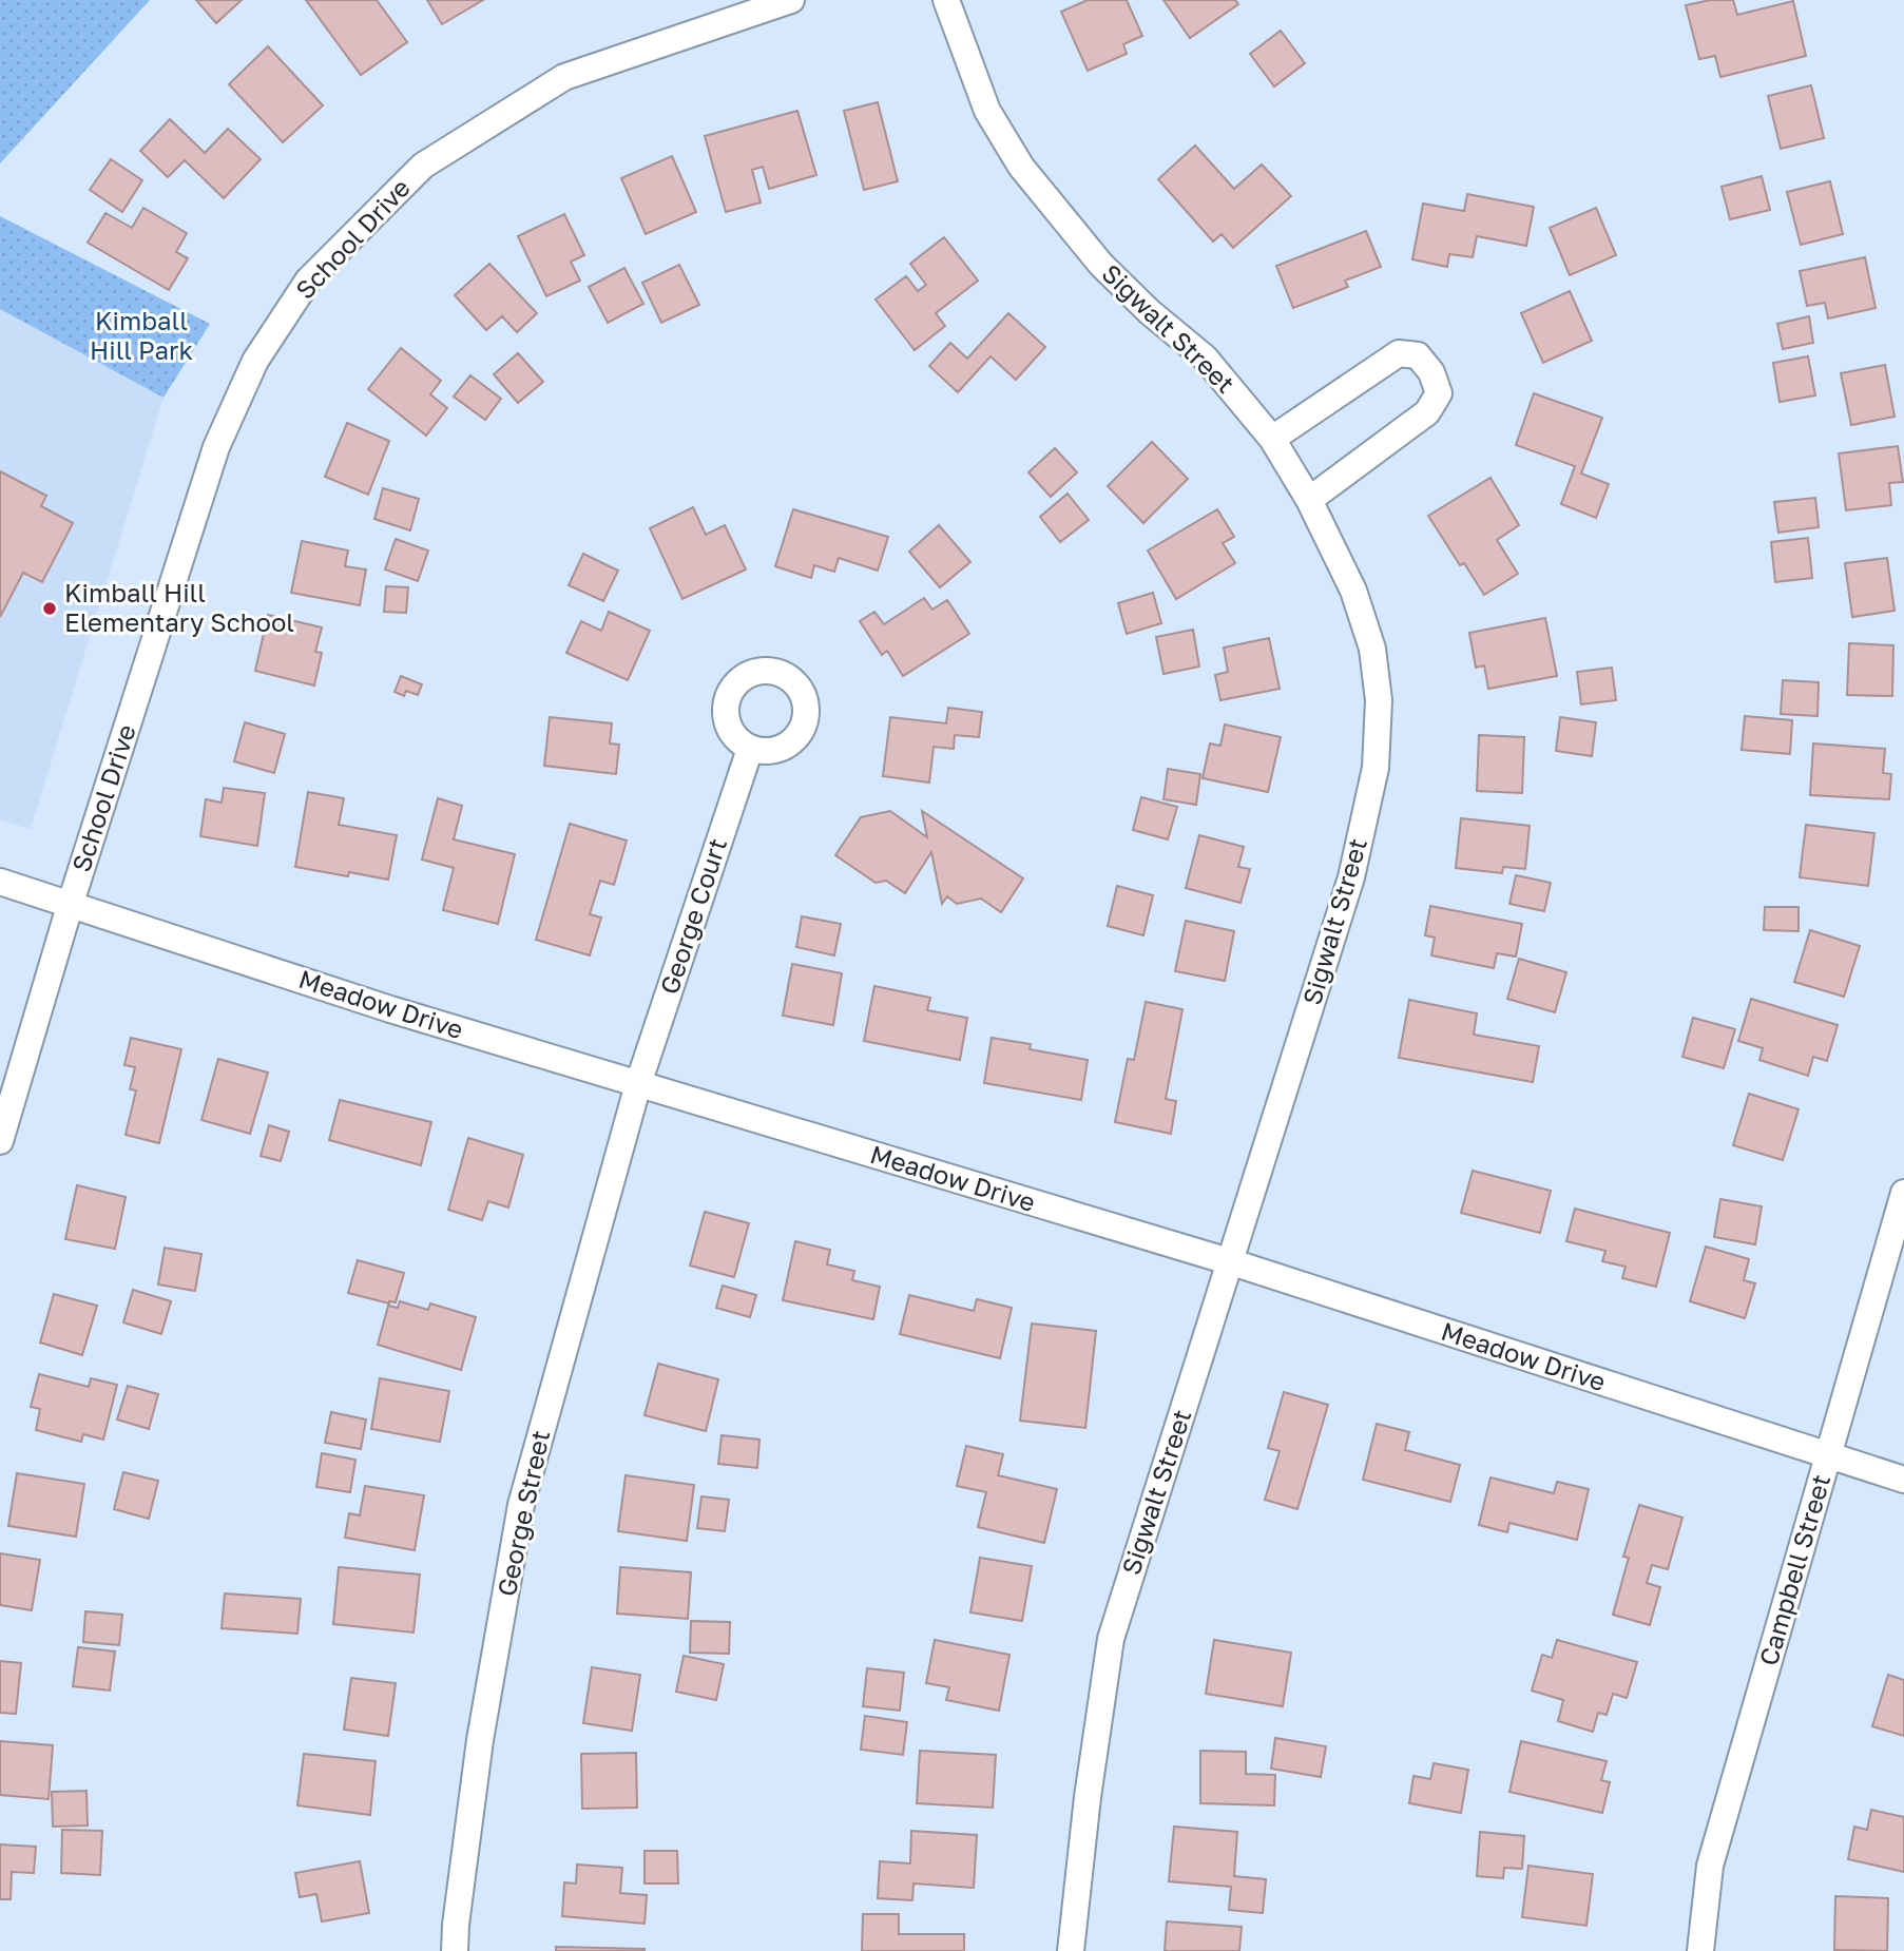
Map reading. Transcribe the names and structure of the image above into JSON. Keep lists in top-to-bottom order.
{
  "streets": {
    "street": [
      "School Drive",
      "Sigwalt Street",
      "George Court",
      "Meadow Drive",
      "George Street",
      "Campbell Street"
    ]
  },
  "crossings": [
    ["School Drive", "Meadow Drive"],
    ["Sigwalt Street", "Meadow Drive"],
    ["George Court", "Meadow Drive"],
    ["George Court", "George Street"],
    ["Meadow Drive", "George Street"],
    ["Meadow Drive", "Campbell Street"]
  ],
  "parks": ["Kimball Hill Park"],
  "places": ["Kimball Hill Elementary School"]
}
